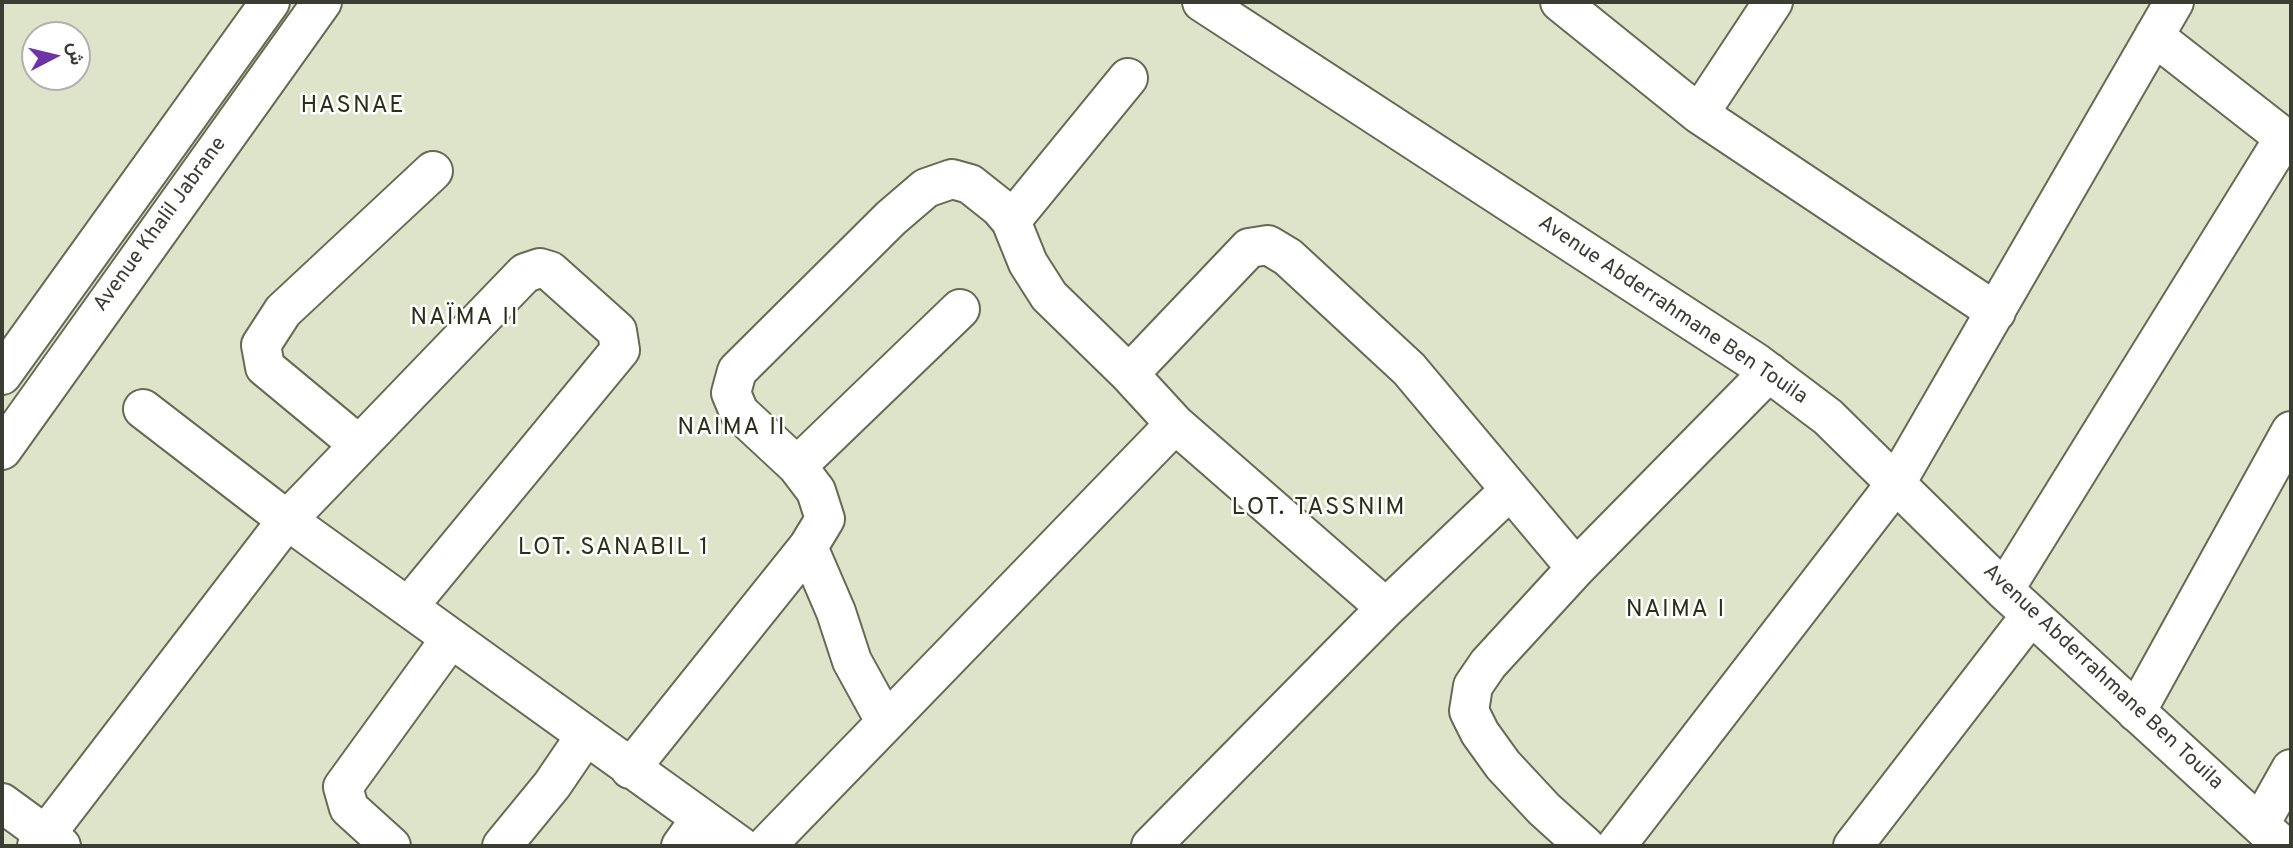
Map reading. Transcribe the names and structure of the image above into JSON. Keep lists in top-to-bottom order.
{
  "streets": {
    "street": ["Avenue Khalil Jabrane", "Avenue Abderrahmane Ben Touila"]
  },
  "districts": [
    "HASNAE",
    "NAÏMA II",
    "NAIMA II",
    "LOT. TASSNIM",
    "LOT. SANABIL 1",
    "NAIMA I"
  ],
  "north": "right"
}
